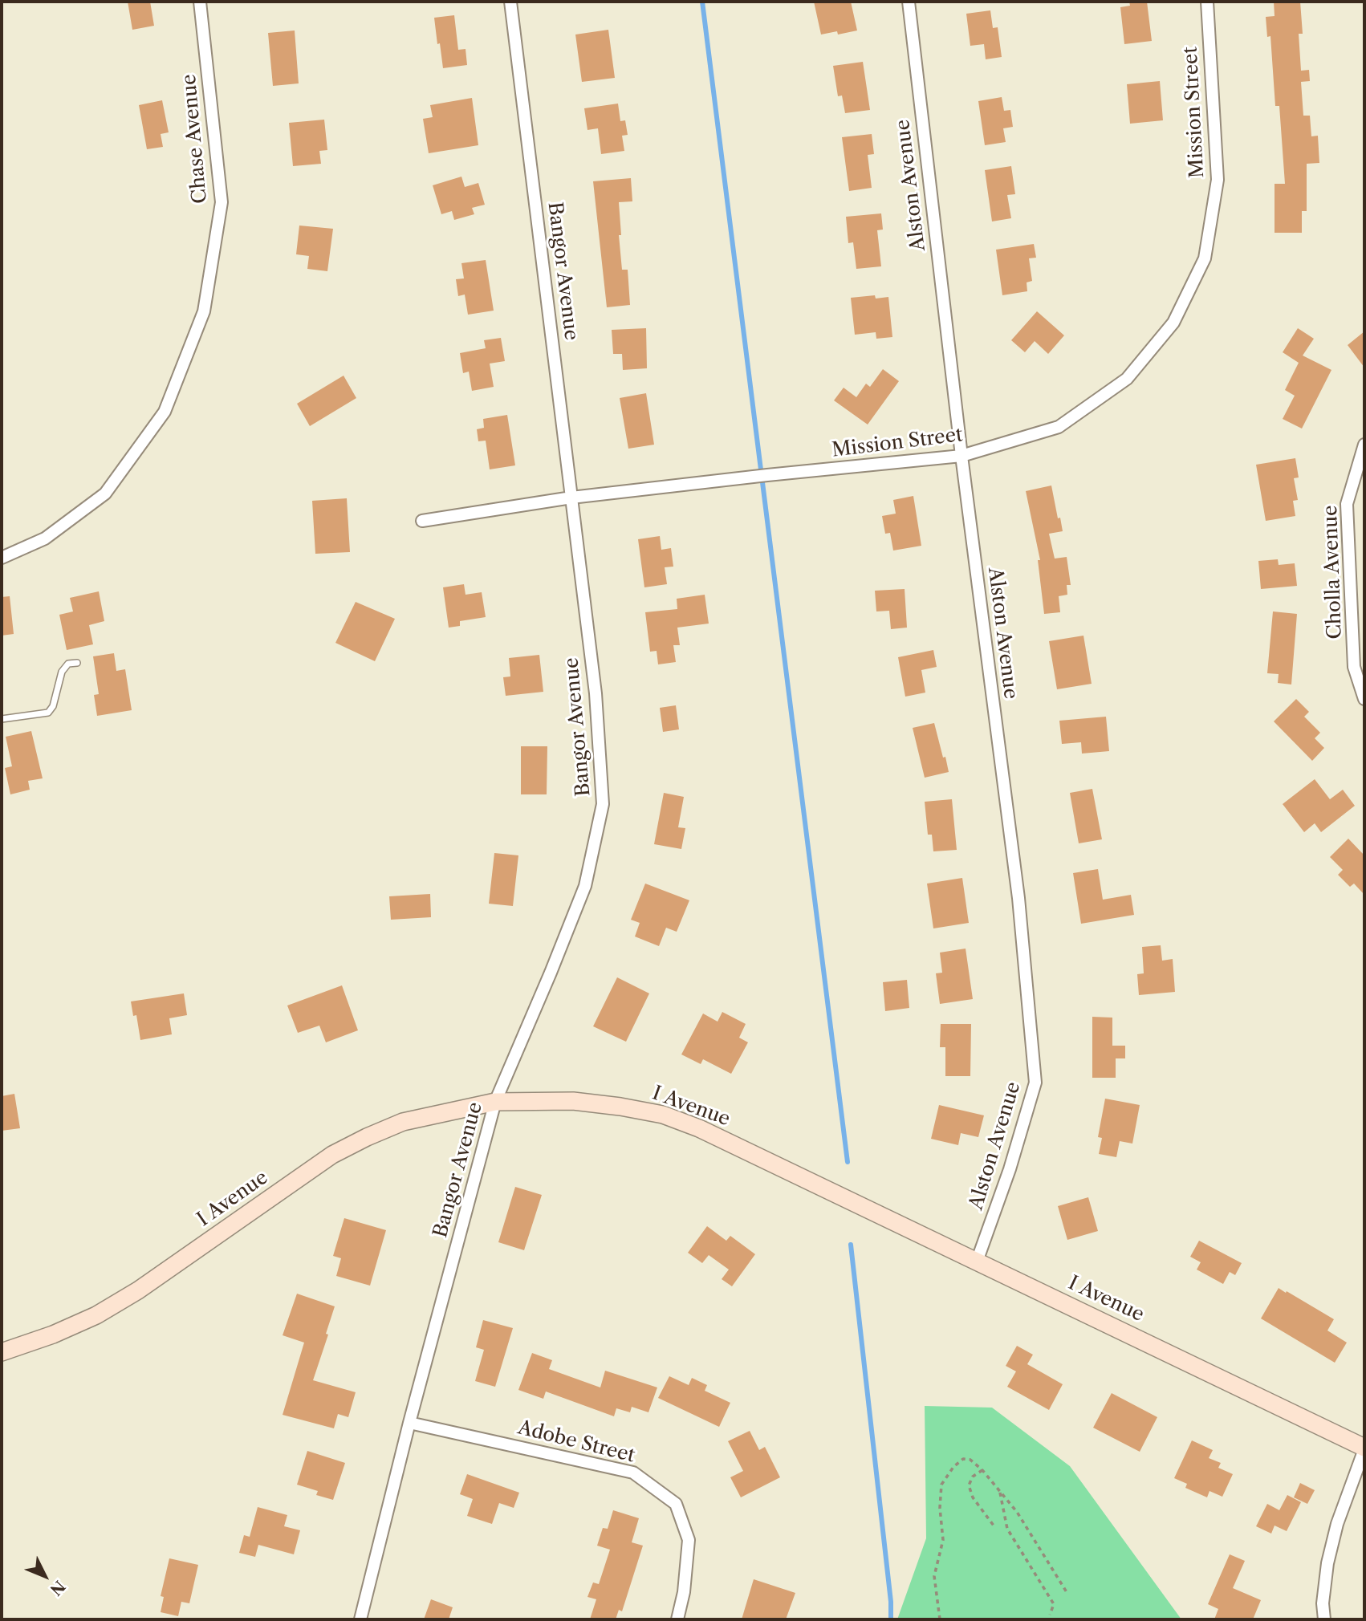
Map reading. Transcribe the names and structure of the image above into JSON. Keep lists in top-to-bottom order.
{
  "streets": {
    "main road": ["I Avenue"],
    "street": [
      "Mission Street",
      "Chase Avenue",
      "Alston Avenue",
      "Bangor Avenue",
      "Cholla Avenue",
      "Adobe Street"
    ]
  },
  "crossings": [
    ["Mission Street", "Alston Avenue"],
    ["Mission Street", "Bangor Avenue"],
    ["Alston Avenue", "I Avenue"],
    ["Bangor Avenue", "I Avenue"],
    ["Bangor Avenue", "Adobe Street"]
  ],
  "north": "bottom right"
}
